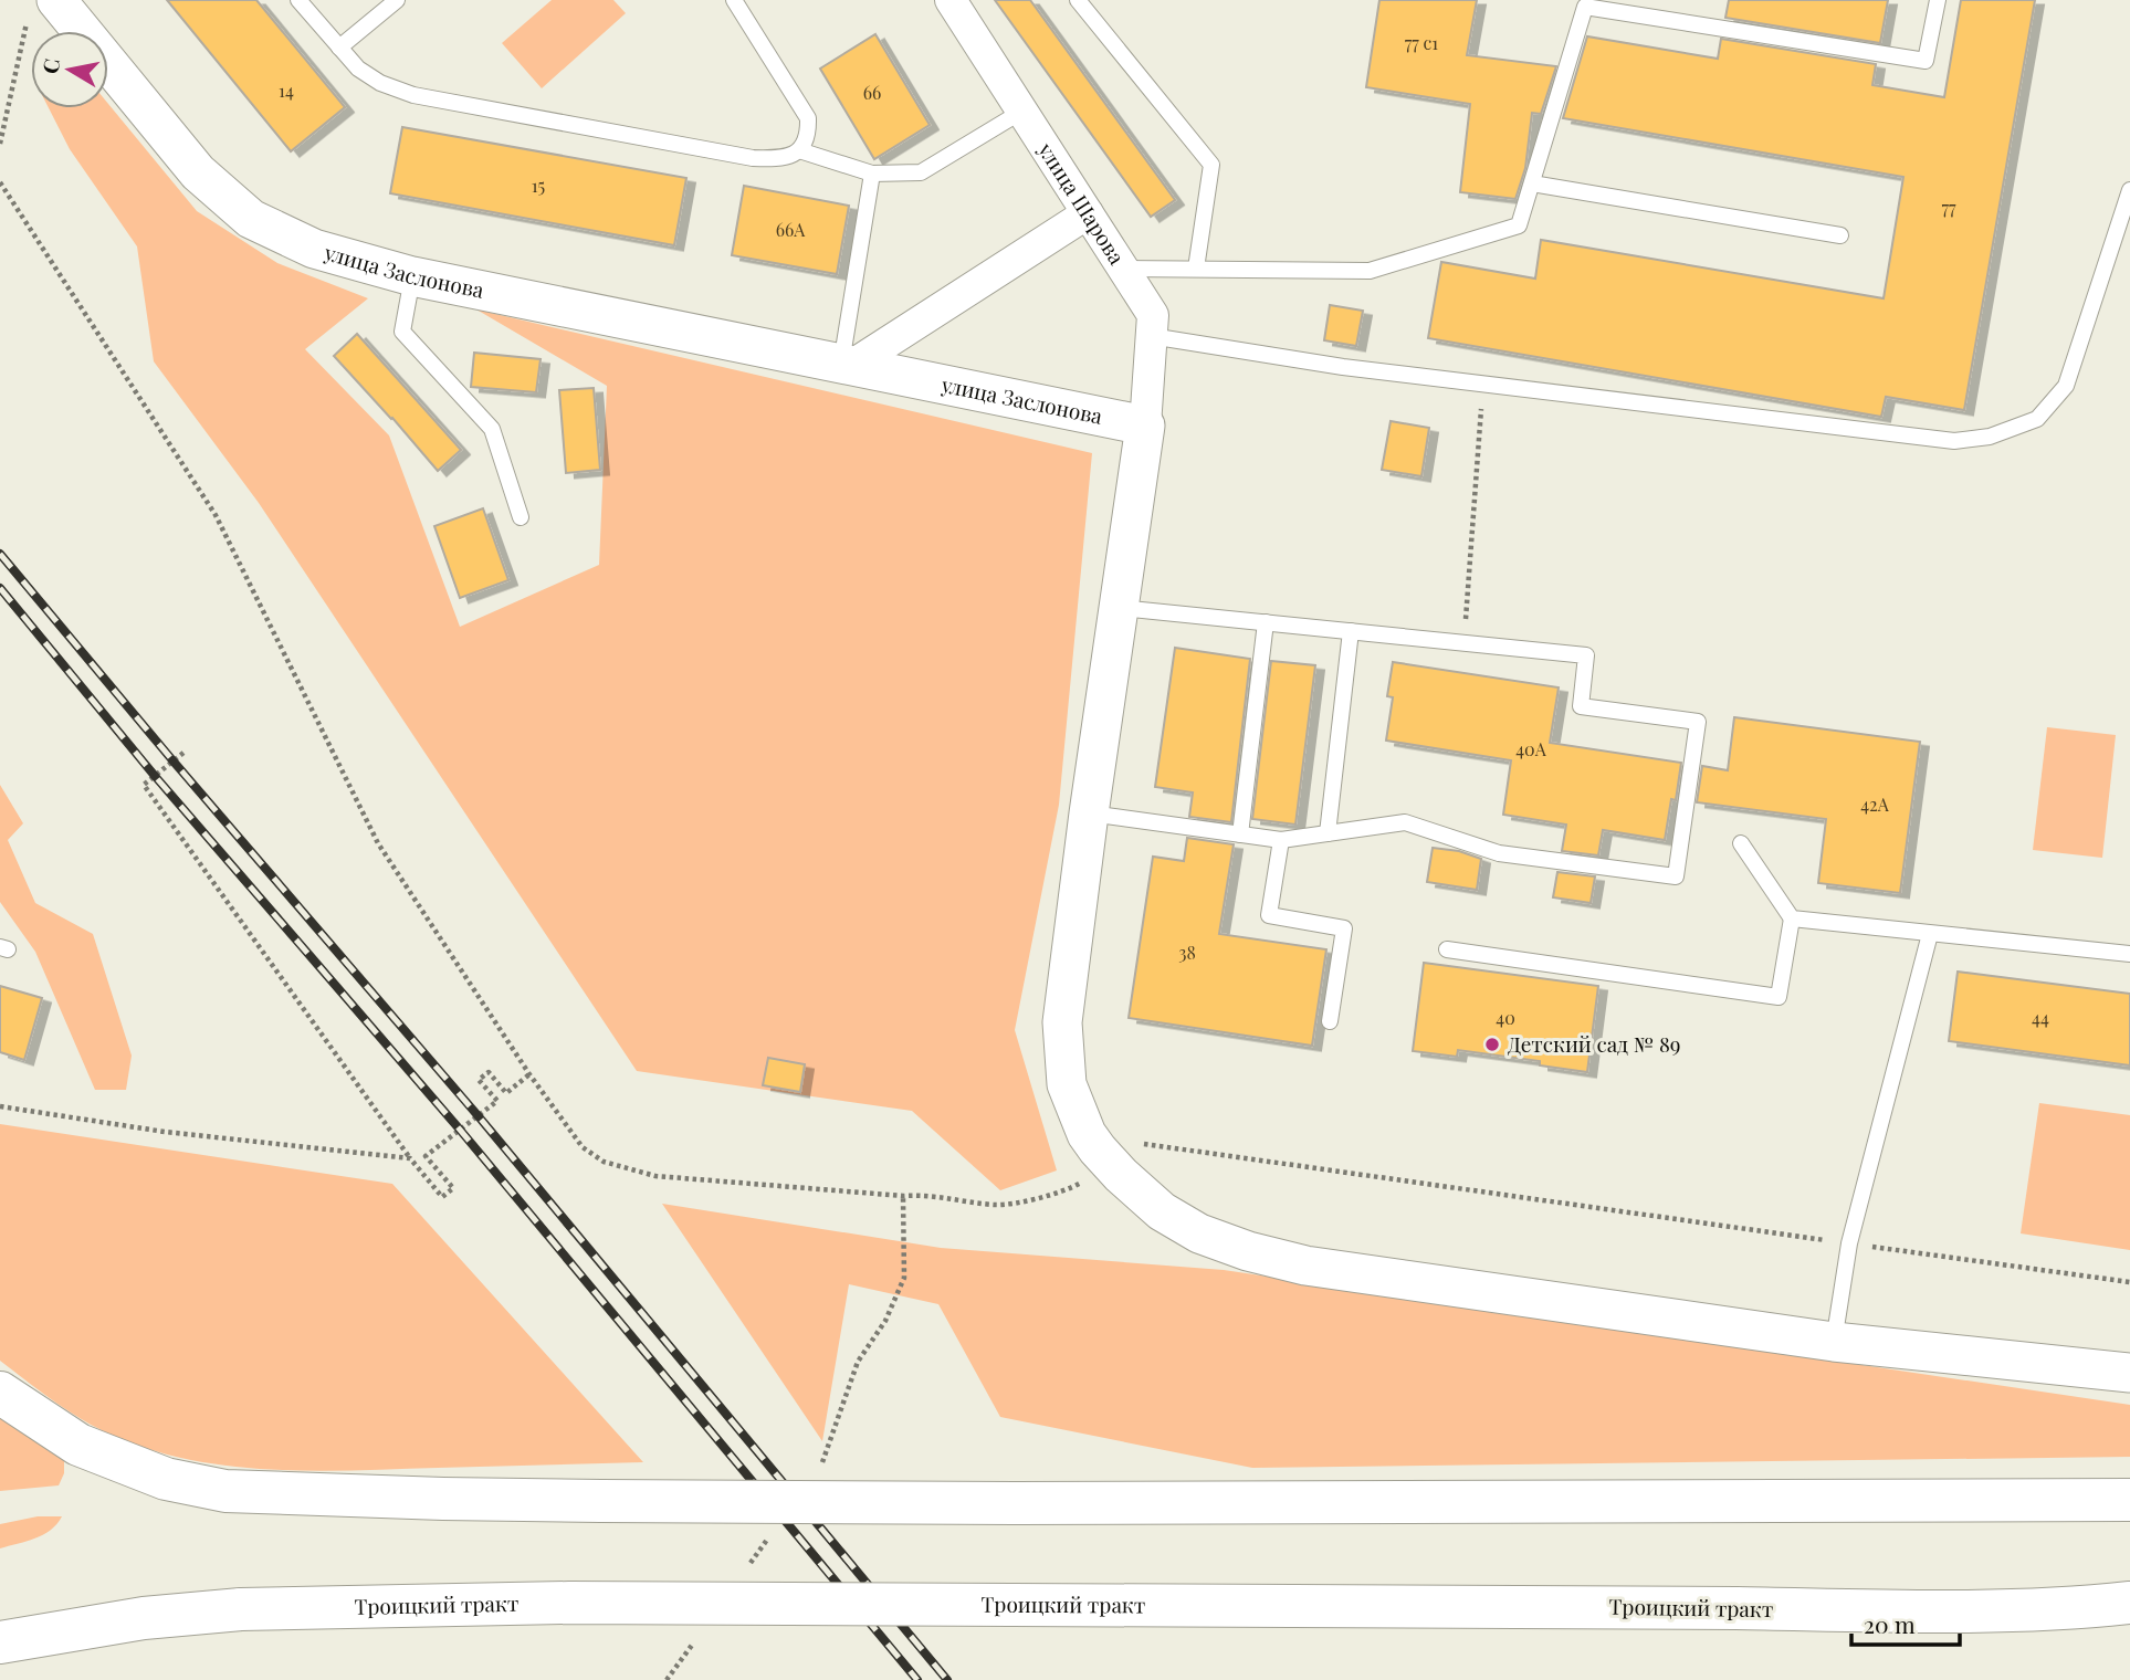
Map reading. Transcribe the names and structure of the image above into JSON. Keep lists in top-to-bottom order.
{
  "streets": {
    "main road": ["Троицкий тракт"],
    "street": ["улица Шарова", "улица Заслонова"]
  },
  "crossings": [
    ["улица Шарова", "улица Заслонова"]
  ],
  "places": ["Детский сад № 89"],
  "house_numbers": [
    "77 с1",
    "14",
    "66",
    "15",
    "77",
    "66А",
    "40А",
    "42А",
    "38",
    "40",
    "44"
  ],
  "scale_bar": "20 m",
  "north": "left"
}
